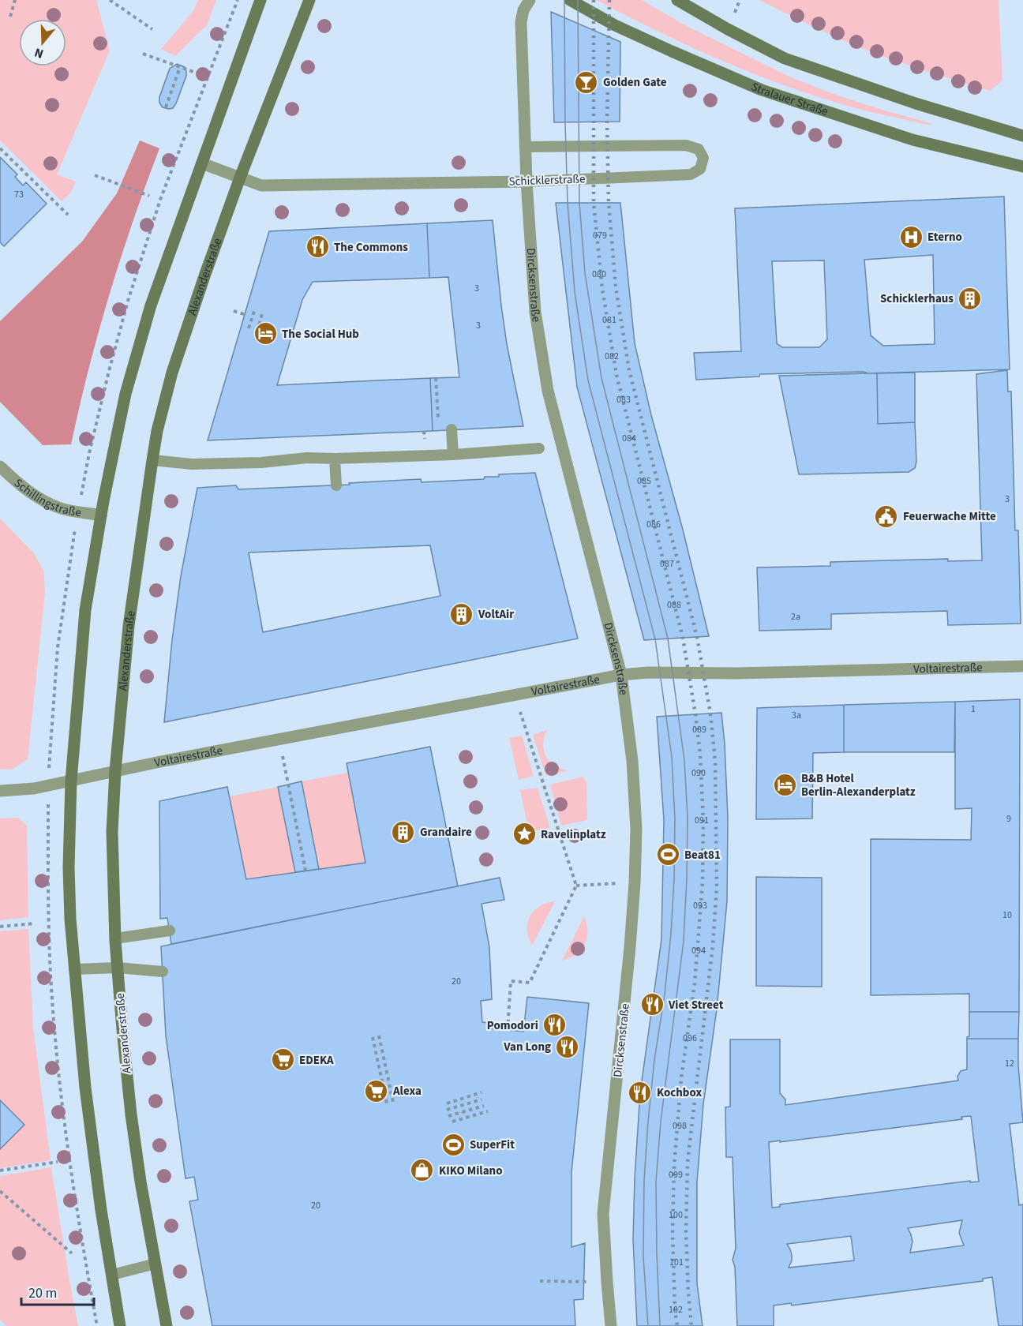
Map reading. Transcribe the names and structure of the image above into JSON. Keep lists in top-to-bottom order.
{
  "streets": {
    "main road": ["Stralauer Straße", "Alexanderstraße"],
    "street": [
      "Schicklerstraße",
      "Dircksenstraße",
      "Schillingstraße",
      "Voltairestraße"
    ]
  },
  "crossings": [
    ["Schicklerstraße", "Alexanderstraße"],
    ["Schicklerstraße", "Dircksenstraße"],
    ["Alexanderstraße", "Voltairestraße"],
    ["Dircksenstraße", "Voltairestraße"]
  ],
  "places": {
    "bar": ["Golden Gate"],
    "hospital": ["Eterno"],
    "restaurant": [
      "The Commons",
      "Viet Street",
      "Pomodori",
      "Van Long",
      "Kochbox"
    ],
    "building": ["Schicklerhaus", "VoltAir", "Grandaire"],
    "hotel": ["The Social Hub", "B&B Hotel Berlin-Alexanderplatz"],
    "public building": ["Feuerwache Mitte"],
    "place": ["Ravelinplatz"],
    "sports": ["Beat81", "SuperFit"],
    "supermarket": ["EDEKA", "Alexa"],
    "shop": ["KIKO Milano"]
  },
  "house_numbers": [
    "73",
    "079",
    "080",
    "3",
    "081",
    "3",
    "082",
    "083",
    "084",
    "085",
    "3",
    "086",
    "087",
    "088",
    "2a",
    "1",
    "3a",
    "089",
    "090",
    "9",
    "091",
    "093",
    "10",
    "094",
    "20",
    "096",
    "12",
    "098",
    "099",
    "20",
    "100",
    "101",
    "102"
  ],
  "scale_bar": "20 m",
  "north": "bottom"
}
